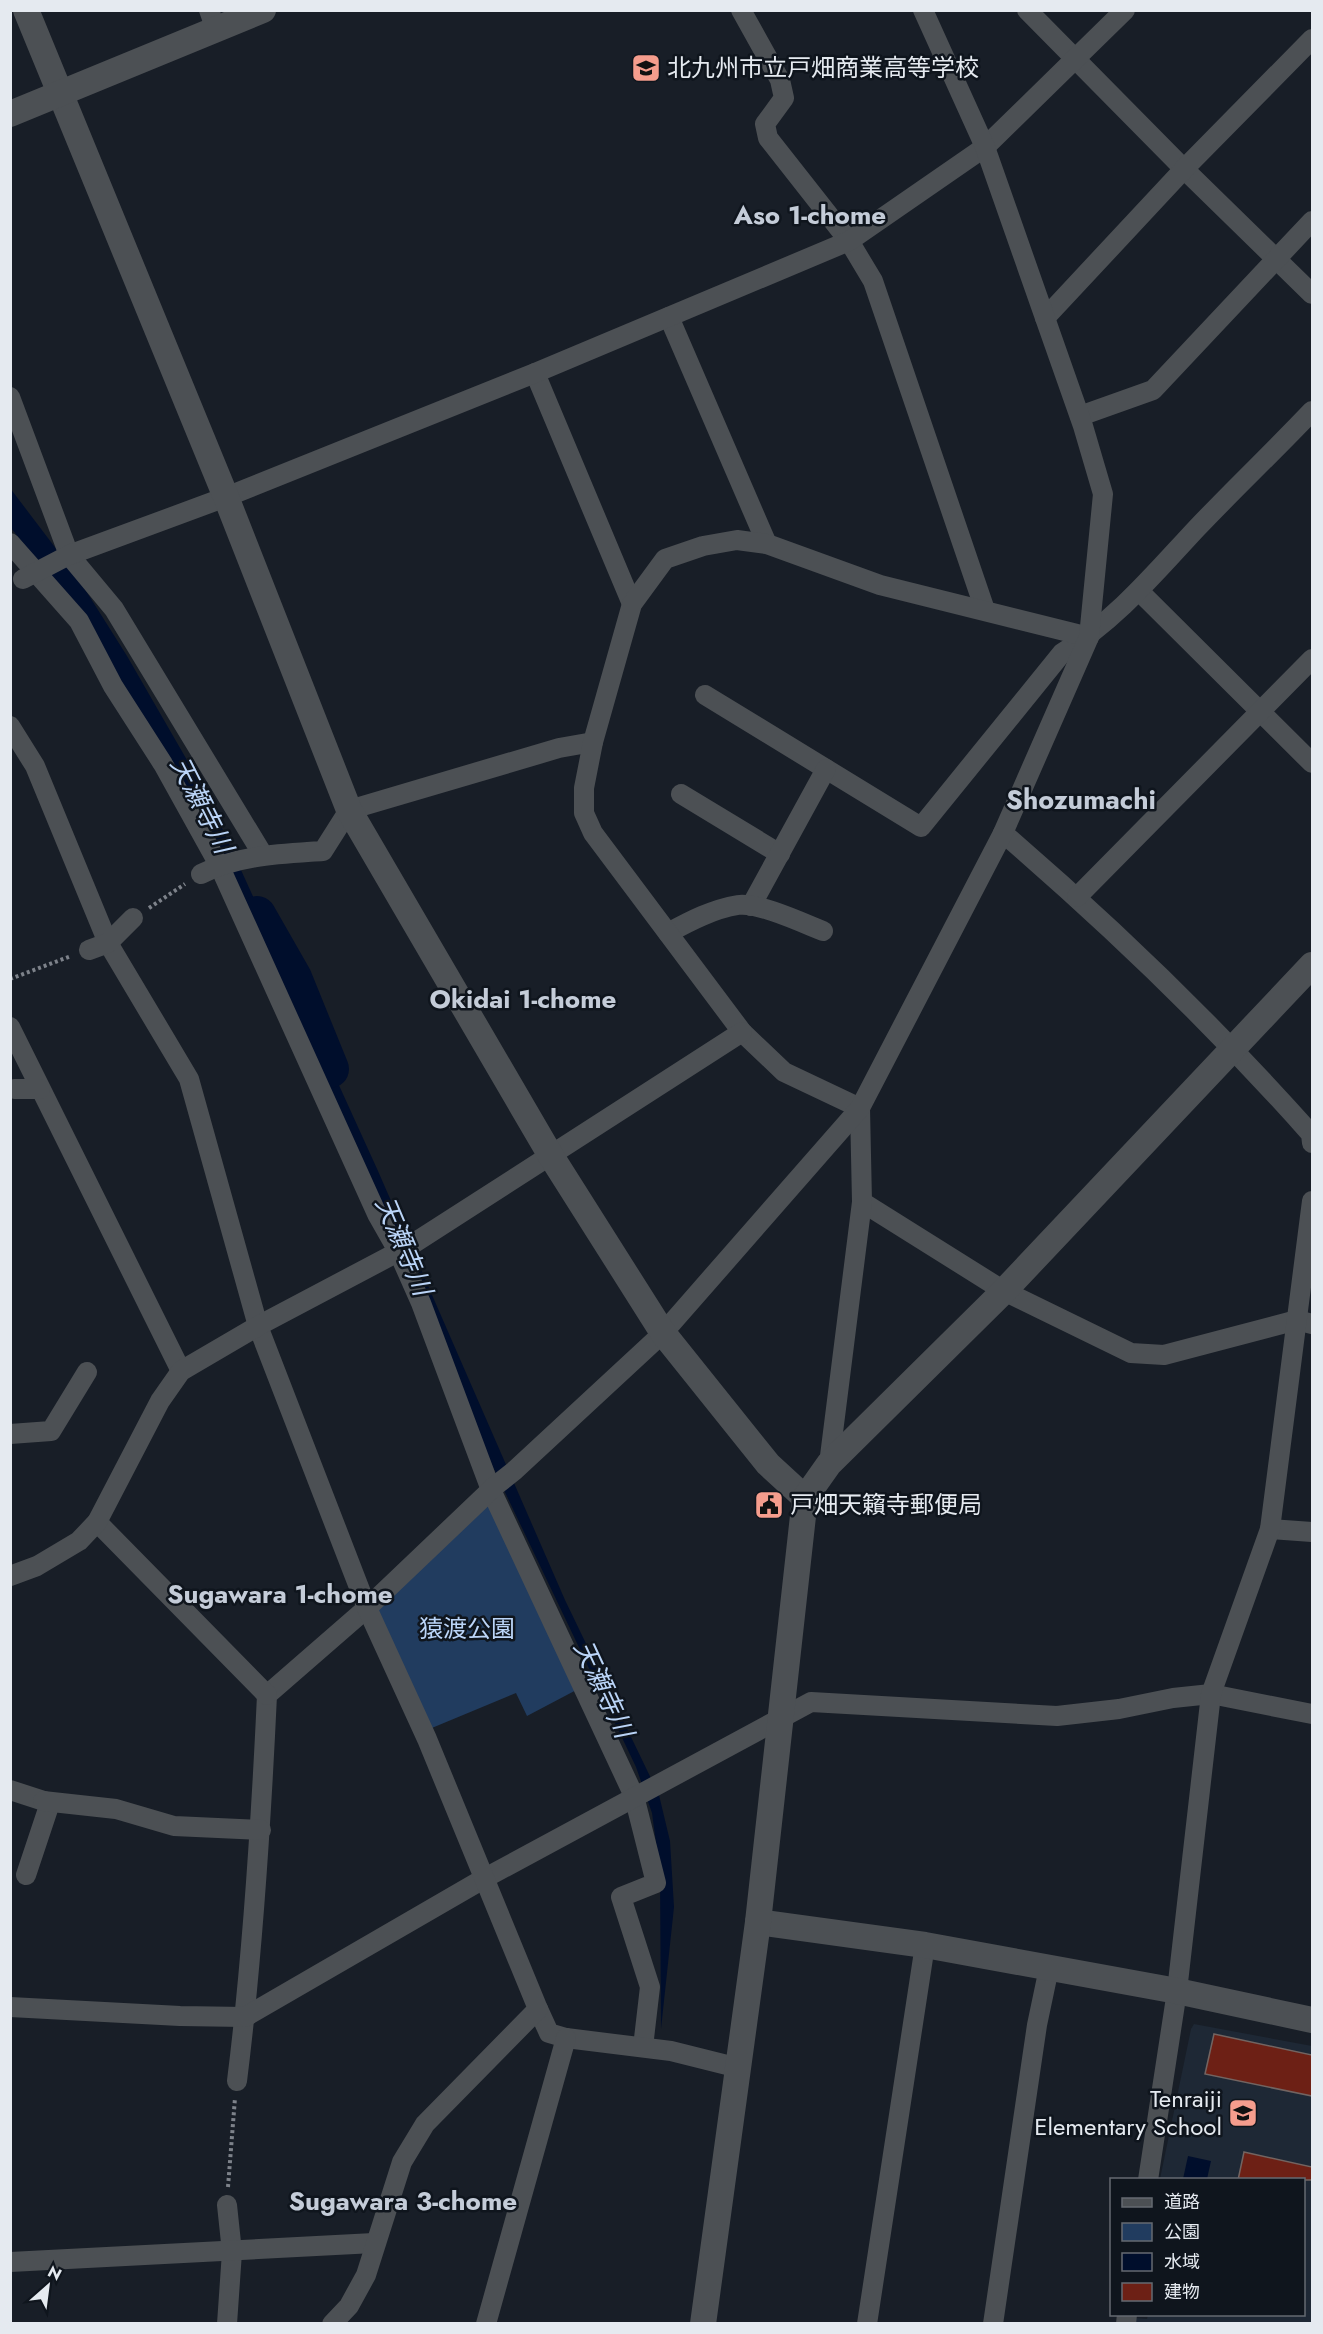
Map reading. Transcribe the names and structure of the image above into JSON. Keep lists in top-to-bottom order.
{
  "districts": [
    "Aso 1-chome",
    "Shozumachi",
    "Okidai 1-chome",
    "Sugawara 1-chome",
    "Sugawara 3-chome"
  ],
  "water": ["天瀬寺川"],
  "parks": ["猿渡公園"],
  "places": {
    "school or university": ["北九州市立戸畑商業高等学校", "Tenraiji Elementary School"],
    "public building": ["戸畑天籟寺郵便局"]
  },
  "legend": [
    "道路",
    "公園",
    "水域",
    "建物"
  ],
  "north": "top right"
}
